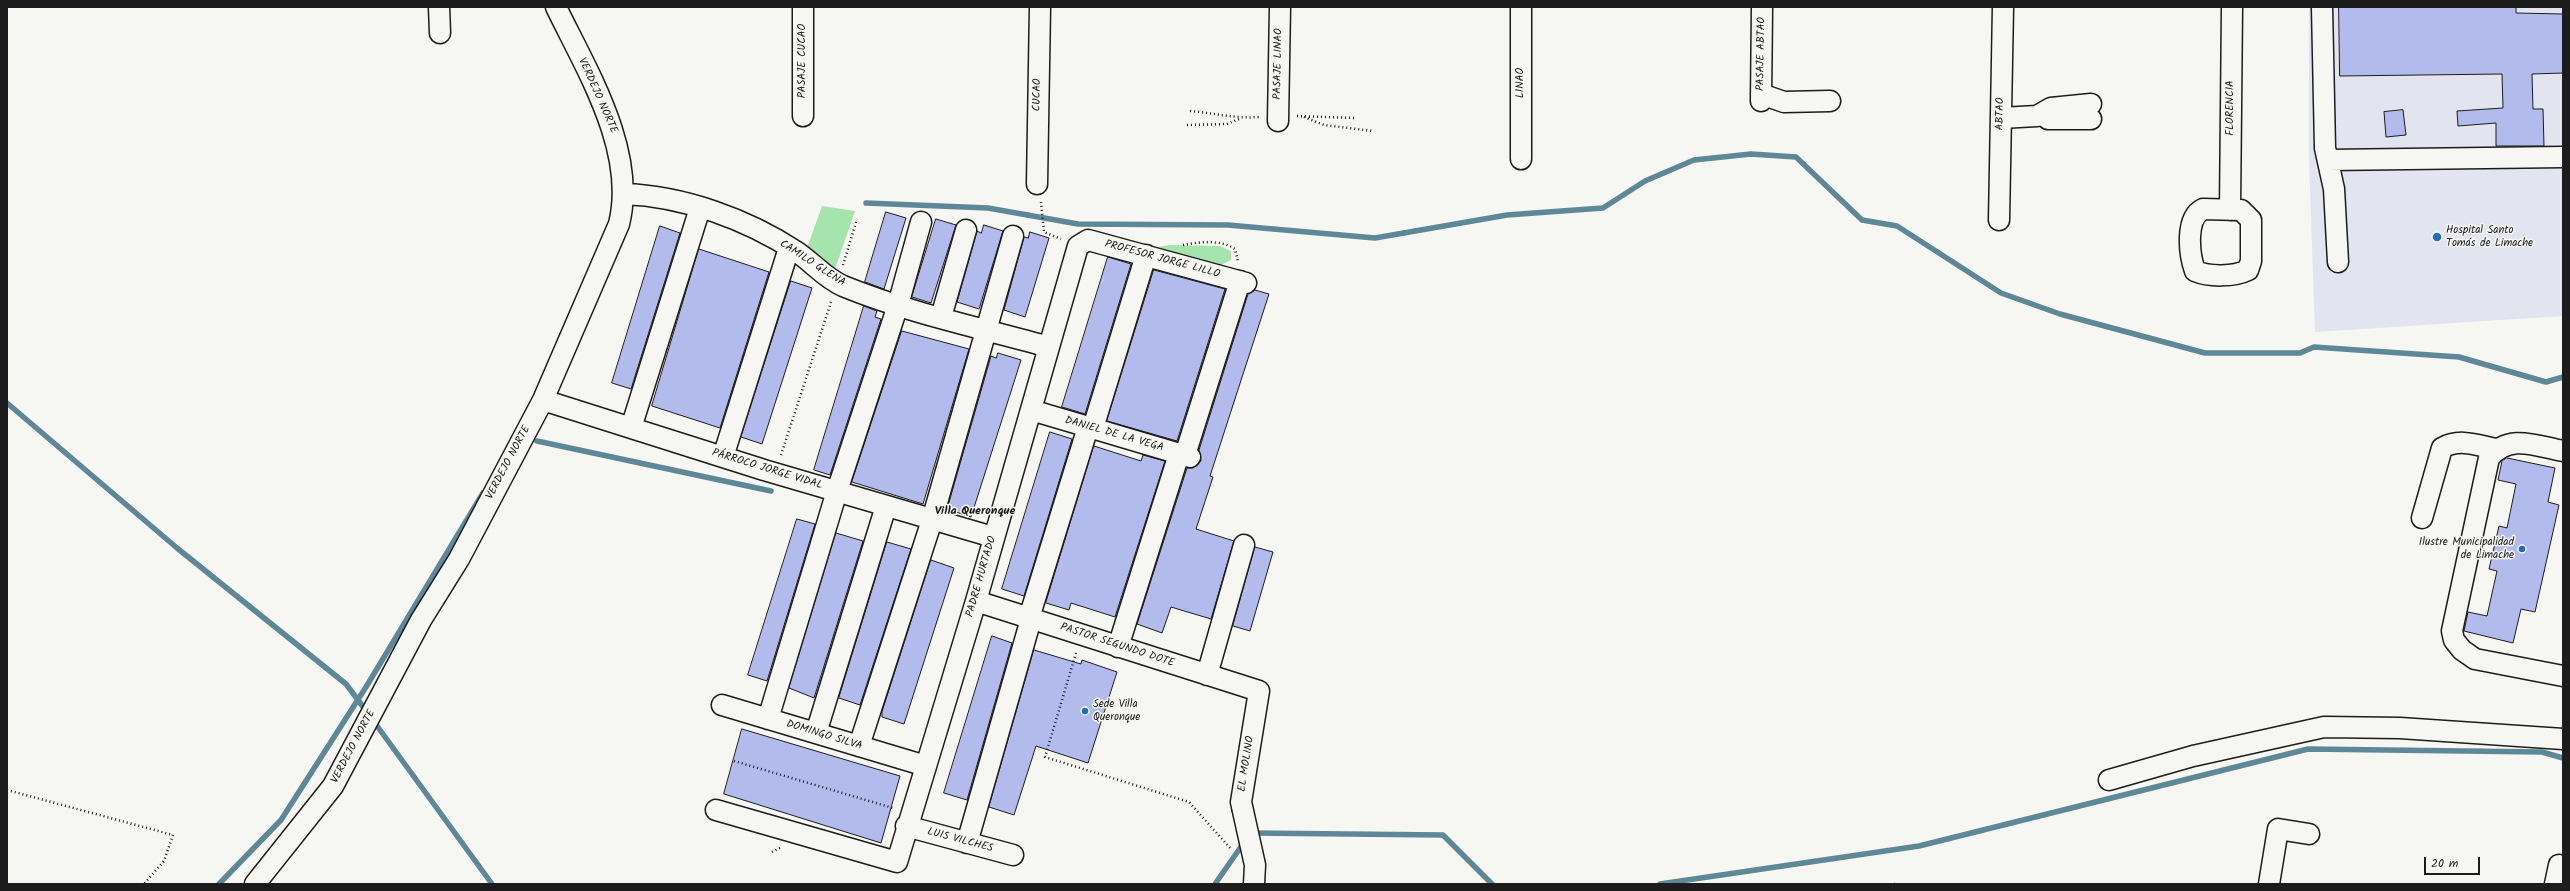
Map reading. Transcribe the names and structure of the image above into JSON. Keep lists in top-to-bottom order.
{
  "streets": {
    "street": [
      "PASAJE ABTAO",
      "PASAJE CUCAO",
      "PASAJE LINAO",
      "LINAO",
      "CUCAO",
      "VERDEJO NORTE",
      "FLORENCIA",
      "ABTAO",
      "PROFESOR JORGE LILLO",
      "CAMILO GLENA",
      "DANIEL DE LA VEGA",
      "PÁRROCO JORGE VIDAL",
      "PADRE HURTADO",
      "PASTOR SEGUNDO DOTE",
      "DOMINGO SILVA",
      "EL MOLINO",
      "LUIS VILCHES"
    ]
  },
  "crossings": [
    ["VERDEJO NORTE", "CAMILO GLENA"],
    ["VERDEJO NORTE", "PÁRROCO JORGE VIDAL"],
    ["PROFESOR JORGE LILLO", "DANIEL DE LA VEGA"],
    ["PROFESOR JORGE LILLO", "PADRE HURTADO"],
    ["CAMILO GLENA", "PADRE HURTADO"],
    ["DANIEL DE LA VEGA", "PADRE HURTADO"],
    ["PÁRROCO JORGE VIDAL", "PADRE HURTADO"],
    ["PADRE HURTADO", "PASTOR SEGUNDO DOTE"],
    ["PADRE HURTADO", "DOMINGO SILVA"],
    ["PADRE HURTADO", "LUIS VILCHES"],
    ["PASTOR SEGUNDO DOTE", "EL MOLINO"]
  ],
  "districts": ["Villa Queronque"],
  "places": ["Hospital Santo Tomás de Limache", "Ilustre Municipalidad de Limache", "Sede Villa Queronque"],
  "scale_bar": "20 m"
}
